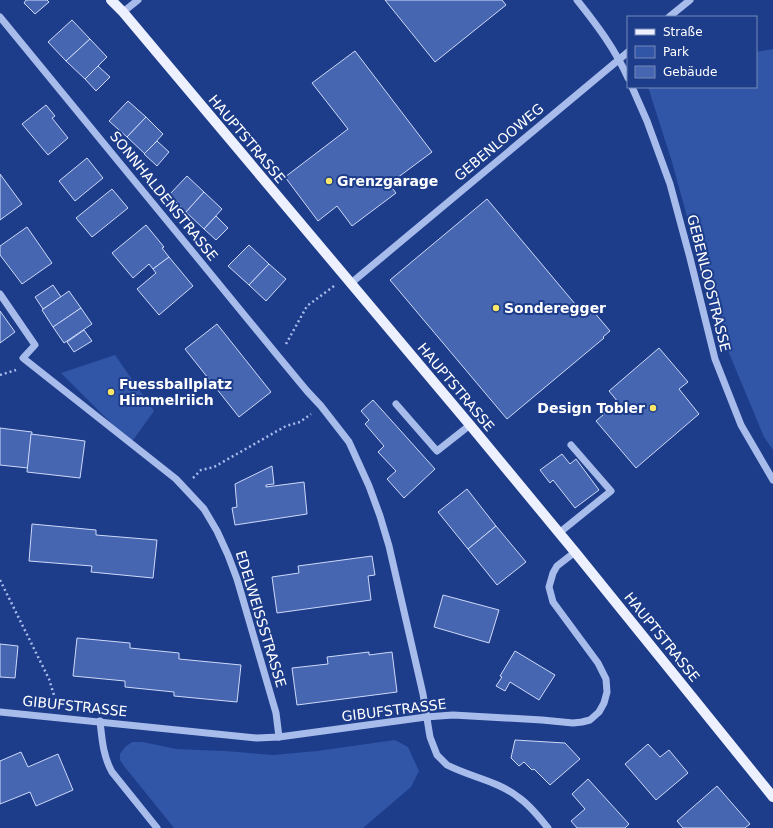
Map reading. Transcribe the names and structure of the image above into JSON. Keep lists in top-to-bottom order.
{
  "streets": {
    "main road": ["HAUPTSTRASSE"],
    "street": [
      "GEBENLOOWEG",
      "SONNHALDENSTRASSE",
      "GEBENLOOSTRASSE",
      "EDELWEISSSTRASSE",
      "GIBUFSTRASSE"
    ]
  },
  "crossings": [
    ["HAUPTSTRASSE", "GEBENLOOWEG"],
    ["HAUPTSTRASSE", "GIBUFSTRASSE"],
    ["SONNHALDENSTRASSE", "GIBUFSTRASSE"],
    ["EDELWEISSSTRASSE", "GIBUFSTRASSE"]
  ],
  "places": [
    "Grenzgarage",
    "Sonderegger",
    "Fuessballplatz Himmelriich",
    "Design Tobler"
  ],
  "legend": ["Straße", "Park", "Gebäude"]
}
